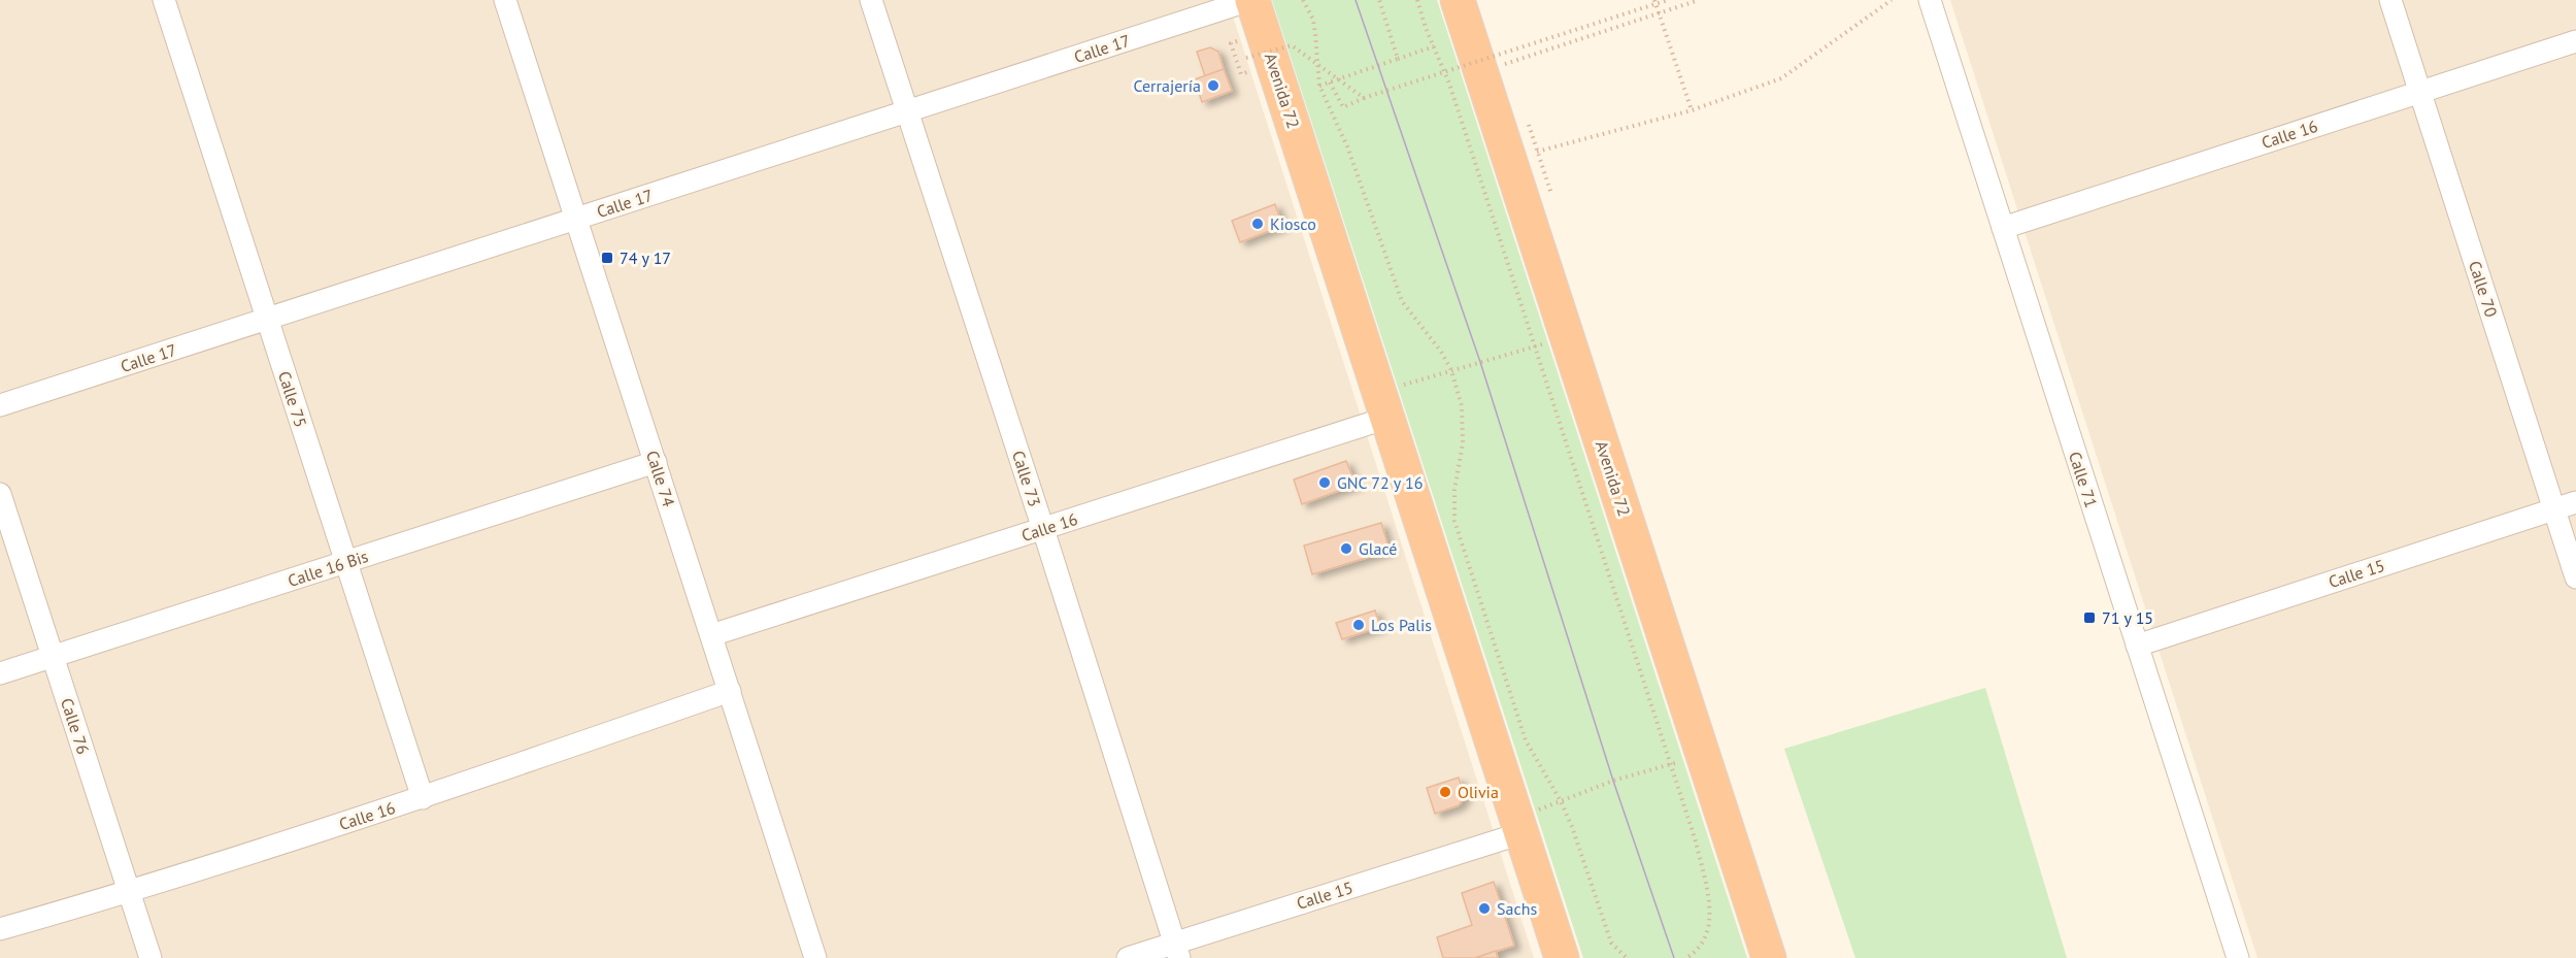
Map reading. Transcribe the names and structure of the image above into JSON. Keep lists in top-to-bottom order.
{
  "streets": {
    "highway": ["Avenida 72"],
    "street": [
      "Calle 17",
      "Calle 16",
      "Calle 70",
      "Calle 75",
      "Calle 74",
      "Calle 73",
      "Calle 71",
      "Calle 16 Bis",
      "Calle 15",
      "Calle 76"
    ]
  },
  "crossings": [
    ["Calle 17", "Avenida 72"],
    ["Calle 17", "Calle 75"],
    ["Calle 17", "Calle 74"],
    ["Calle 17", "Calle 73"],
    ["Avenida 72", "Calle 16"],
    ["Avenida 72", "Calle 15"],
    ["Calle 16", "Calle 70"],
    ["Calle 16", "Calle 75"],
    ["Calle 16", "Calle 74"],
    ["Calle 16", "Calle 73"],
    ["Calle 16", "Calle 71"],
    ["Calle 16", "Calle 76"],
    ["Calle 70", "Calle 15"],
    ["Calle 75", "Calle 16 Bis"],
    ["Calle 74", "Calle 16 Bis"],
    ["Calle 73", "Calle 15"],
    ["Calle 71", "Calle 15"],
    ["Calle 16 Bis", "Calle 76"]
  ],
  "places": {
    "other": [
      "Cerrajería",
      "Kiosco",
      "GNC 72 y 16",
      "Glacé",
      "Los Palis",
      "Olivia",
      "Sachs"
    ],
    "transit": ["74 y 17", "71 y 15"]
  }
}
